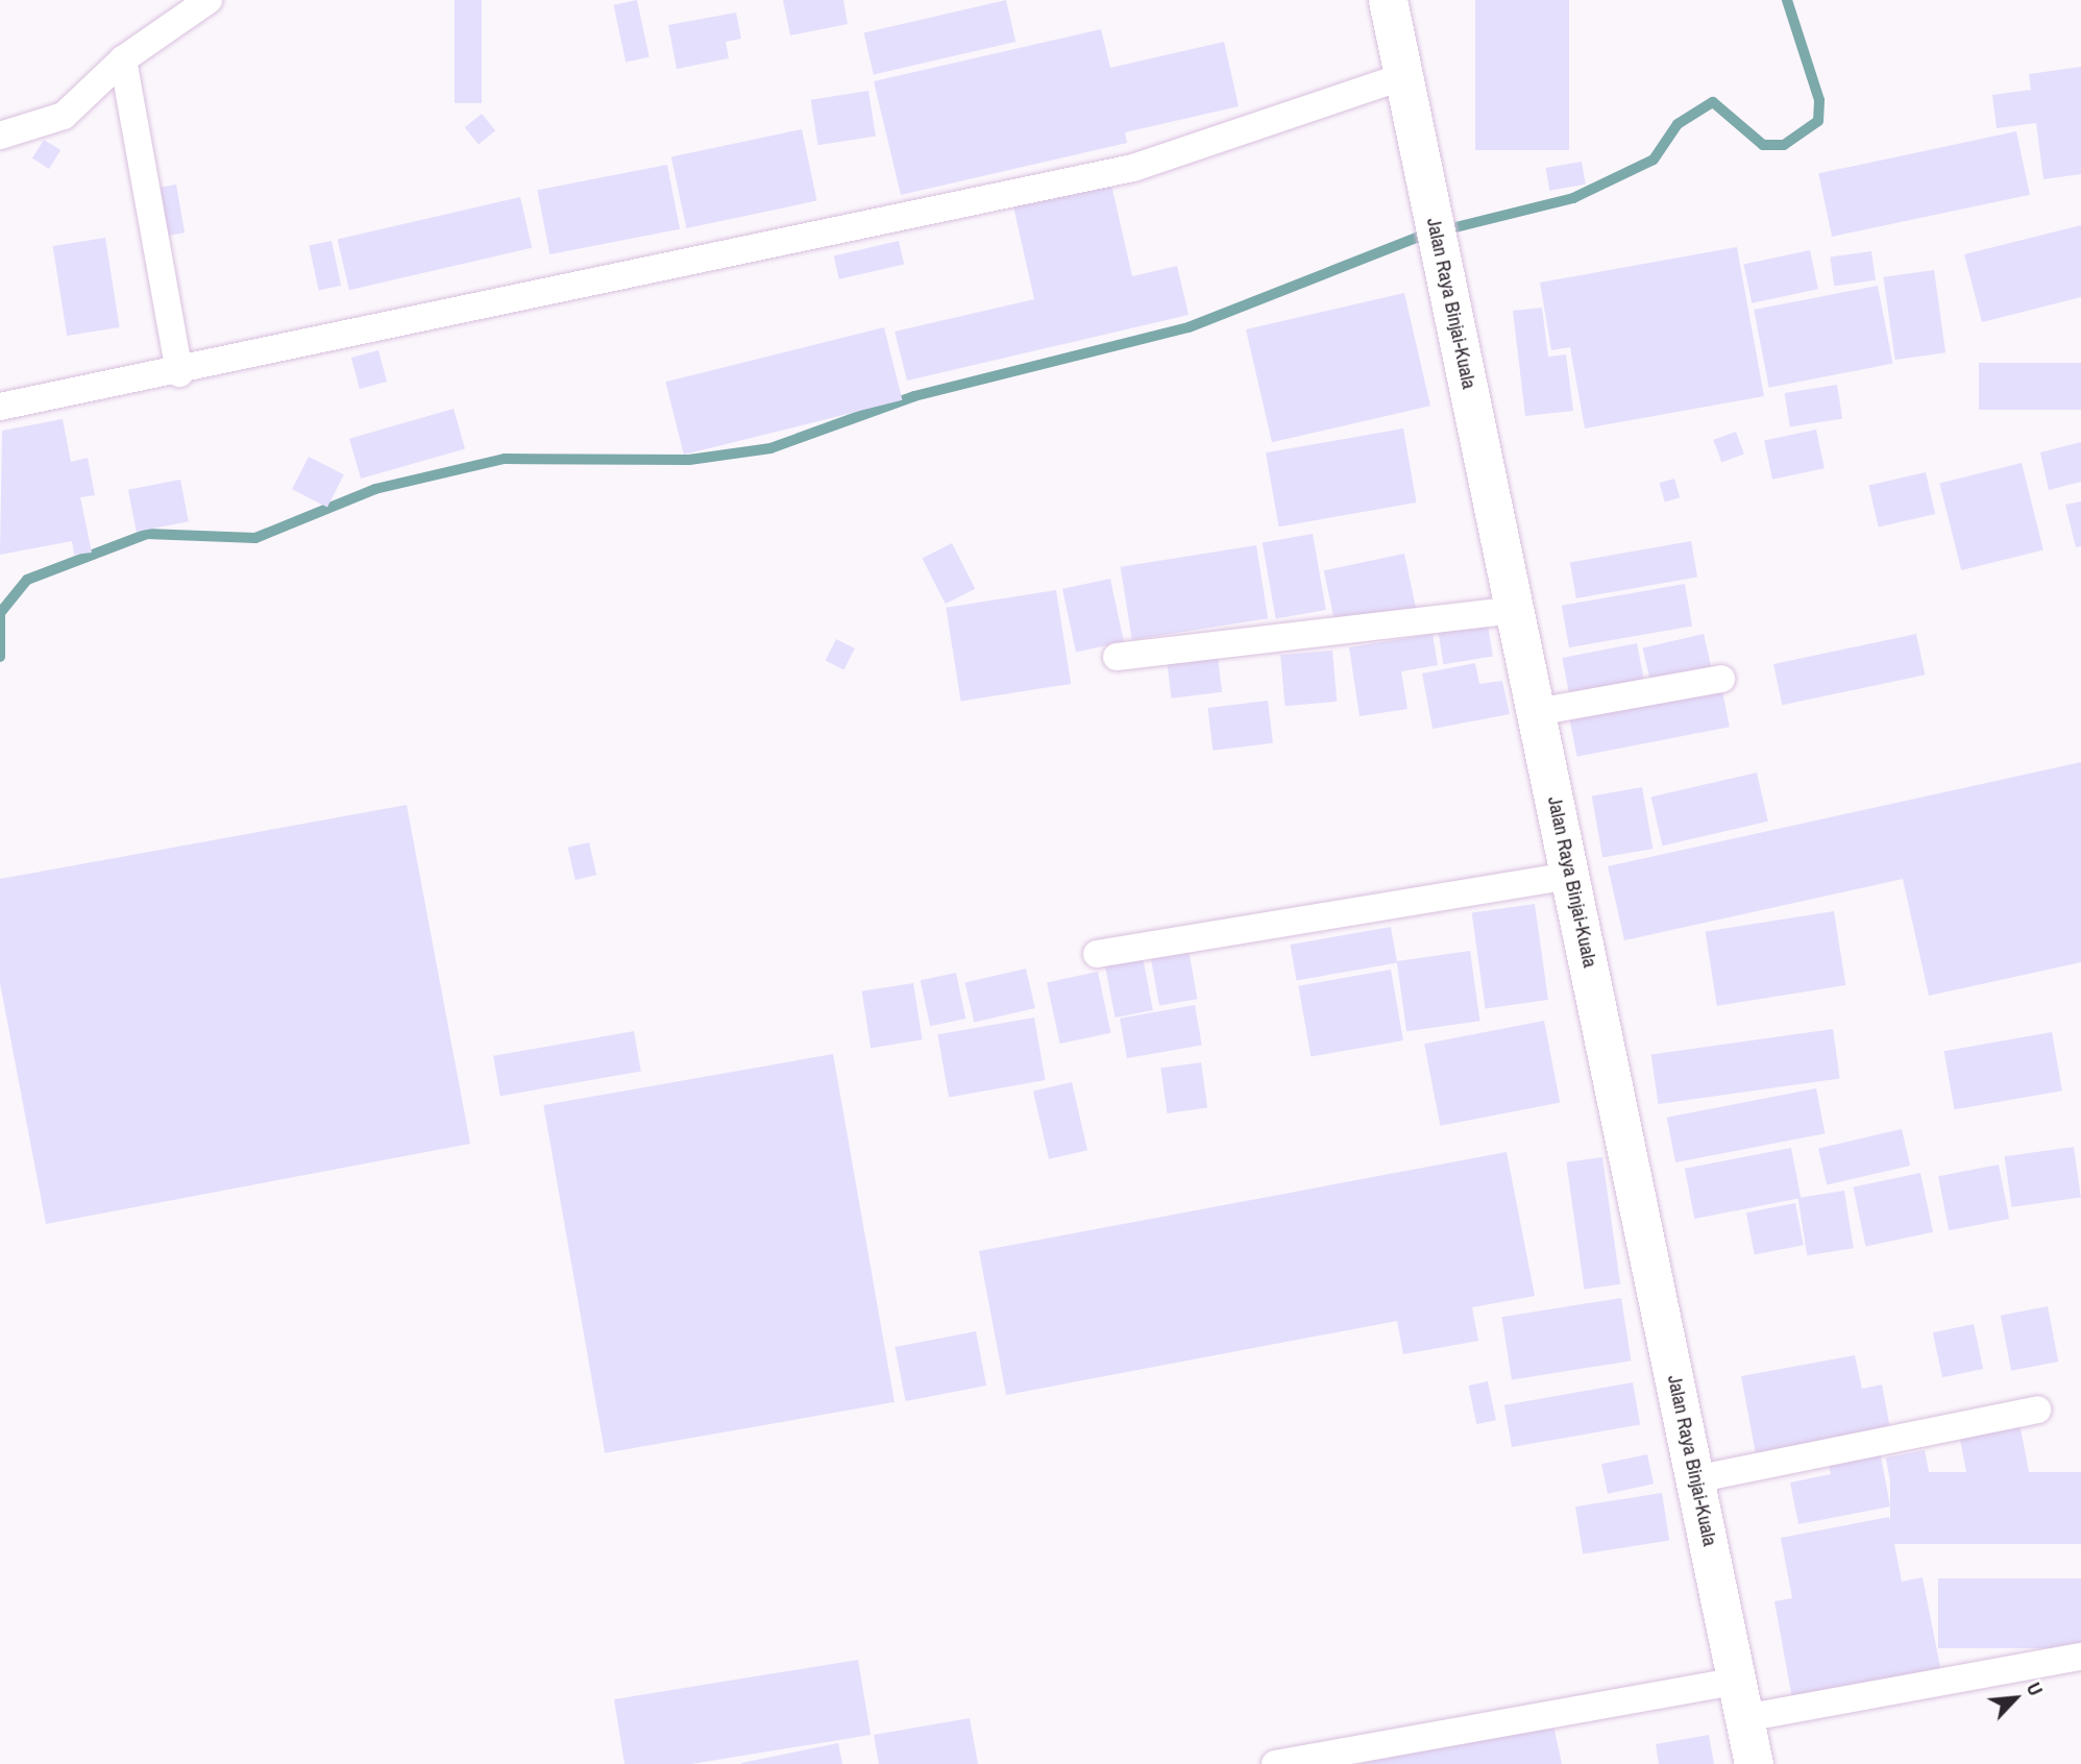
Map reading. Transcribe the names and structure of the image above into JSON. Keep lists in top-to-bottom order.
{
  "streets": {
    "main road": ["Jalan Raya Binjai-Kuala"]
  },
  "north": "top right"
}
